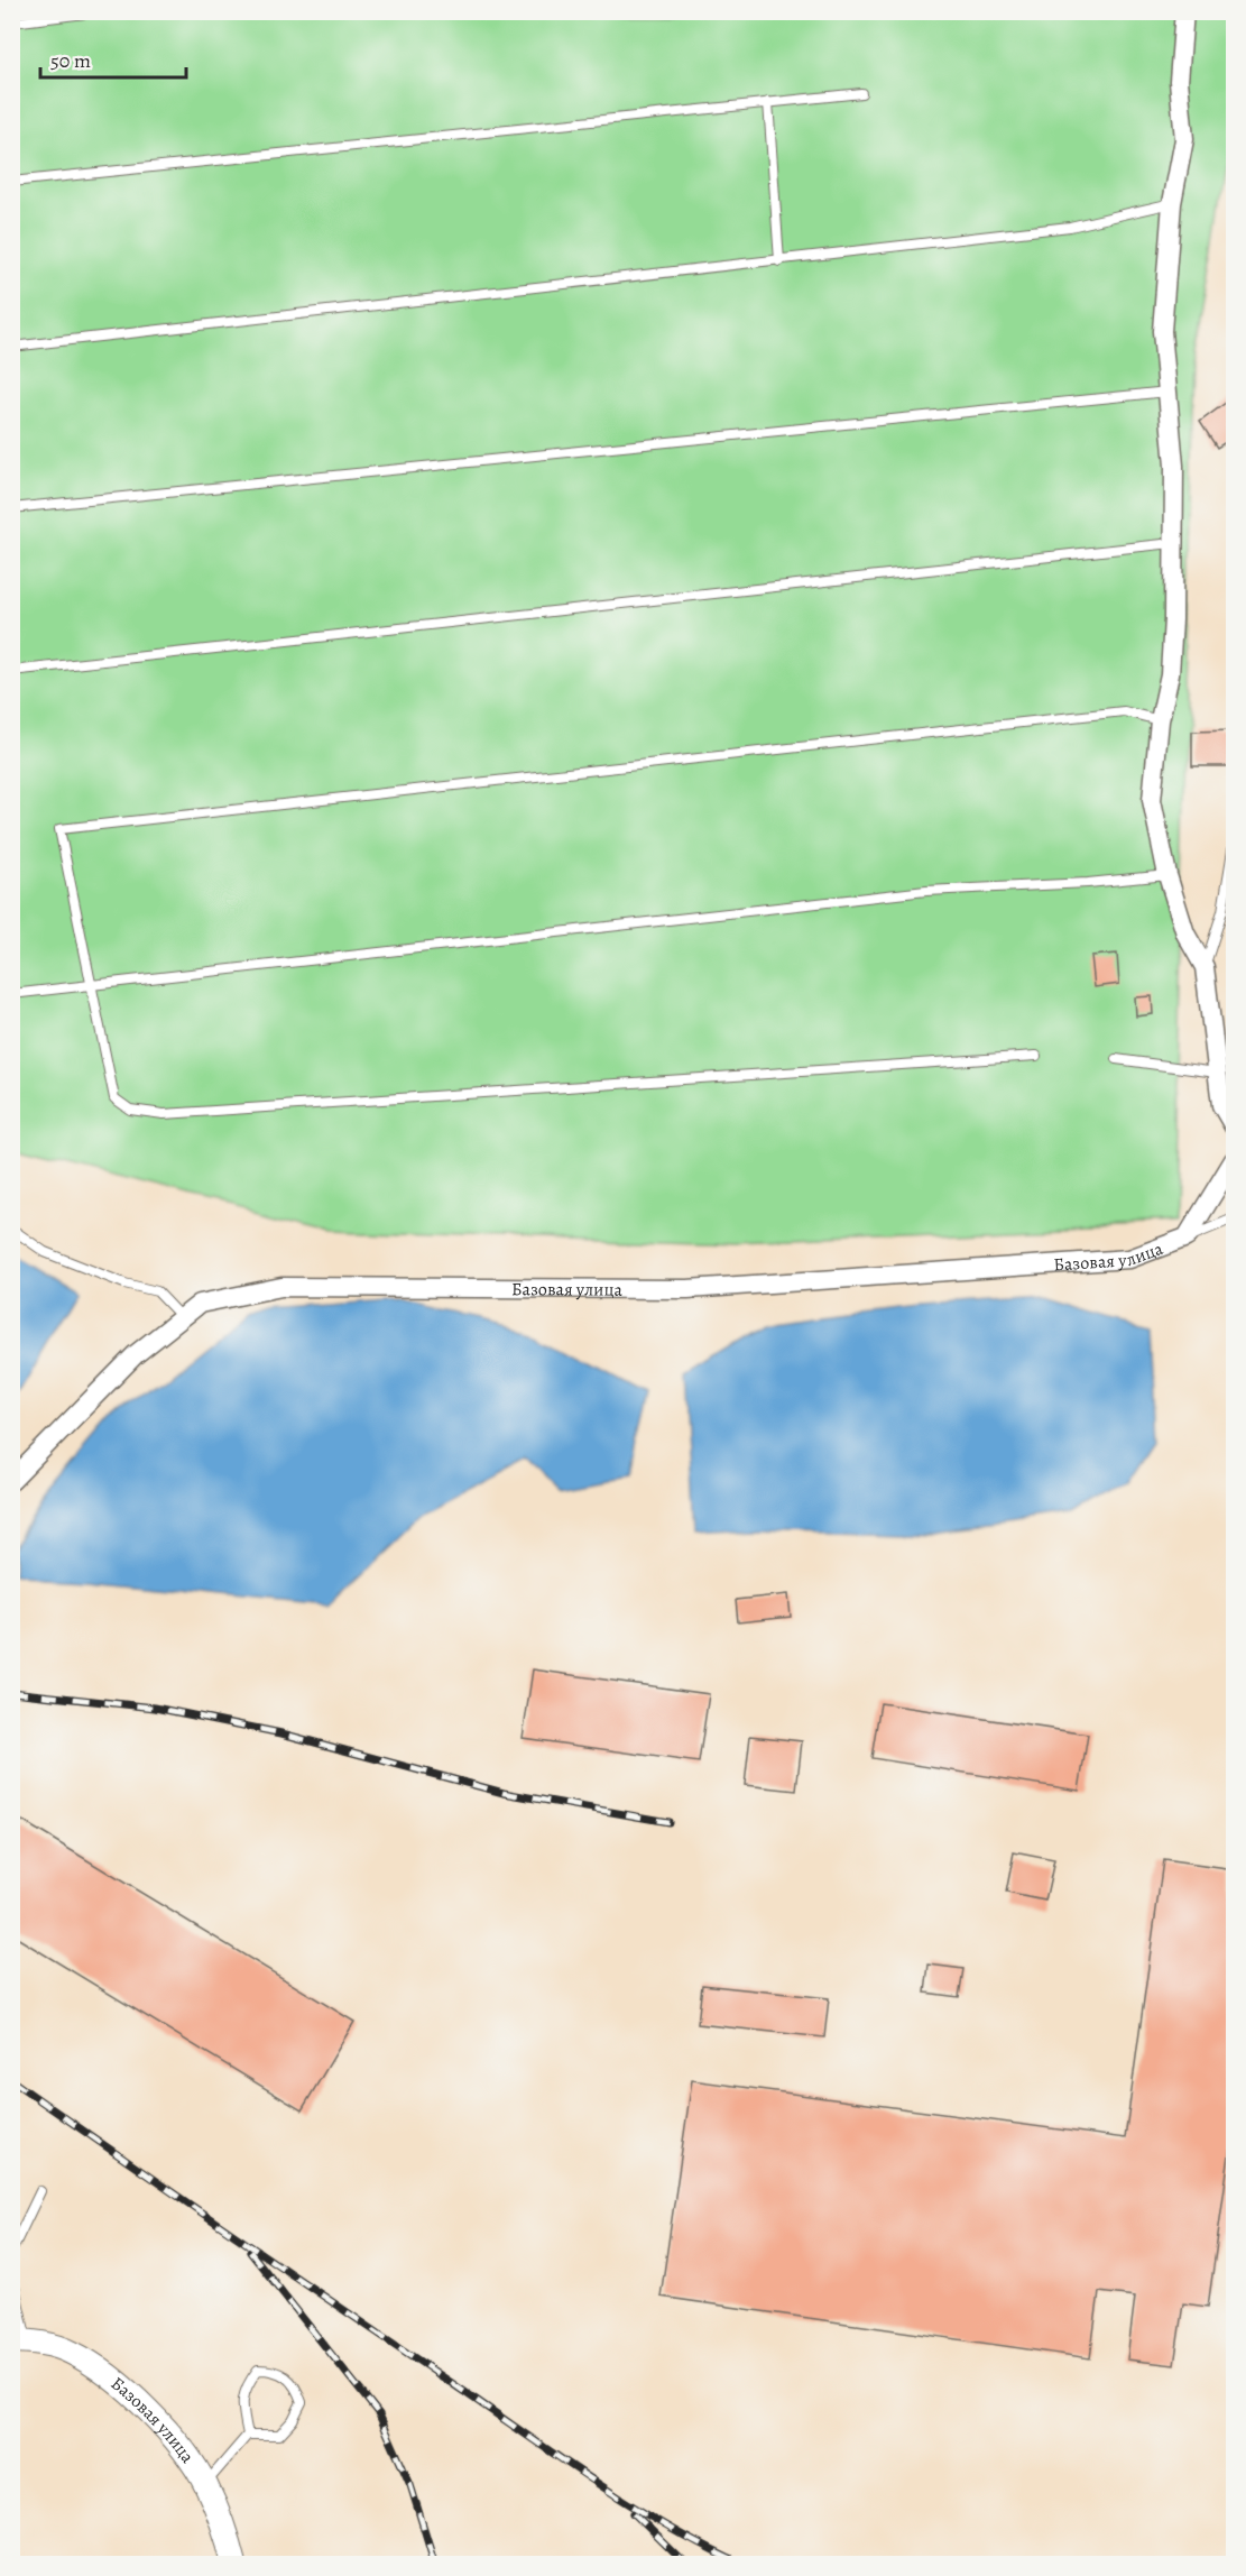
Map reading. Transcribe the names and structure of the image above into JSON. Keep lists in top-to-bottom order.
{
  "streets": {
    "street": ["Базовая улица"]
  },
  "scale_bar": "50 m"
}
